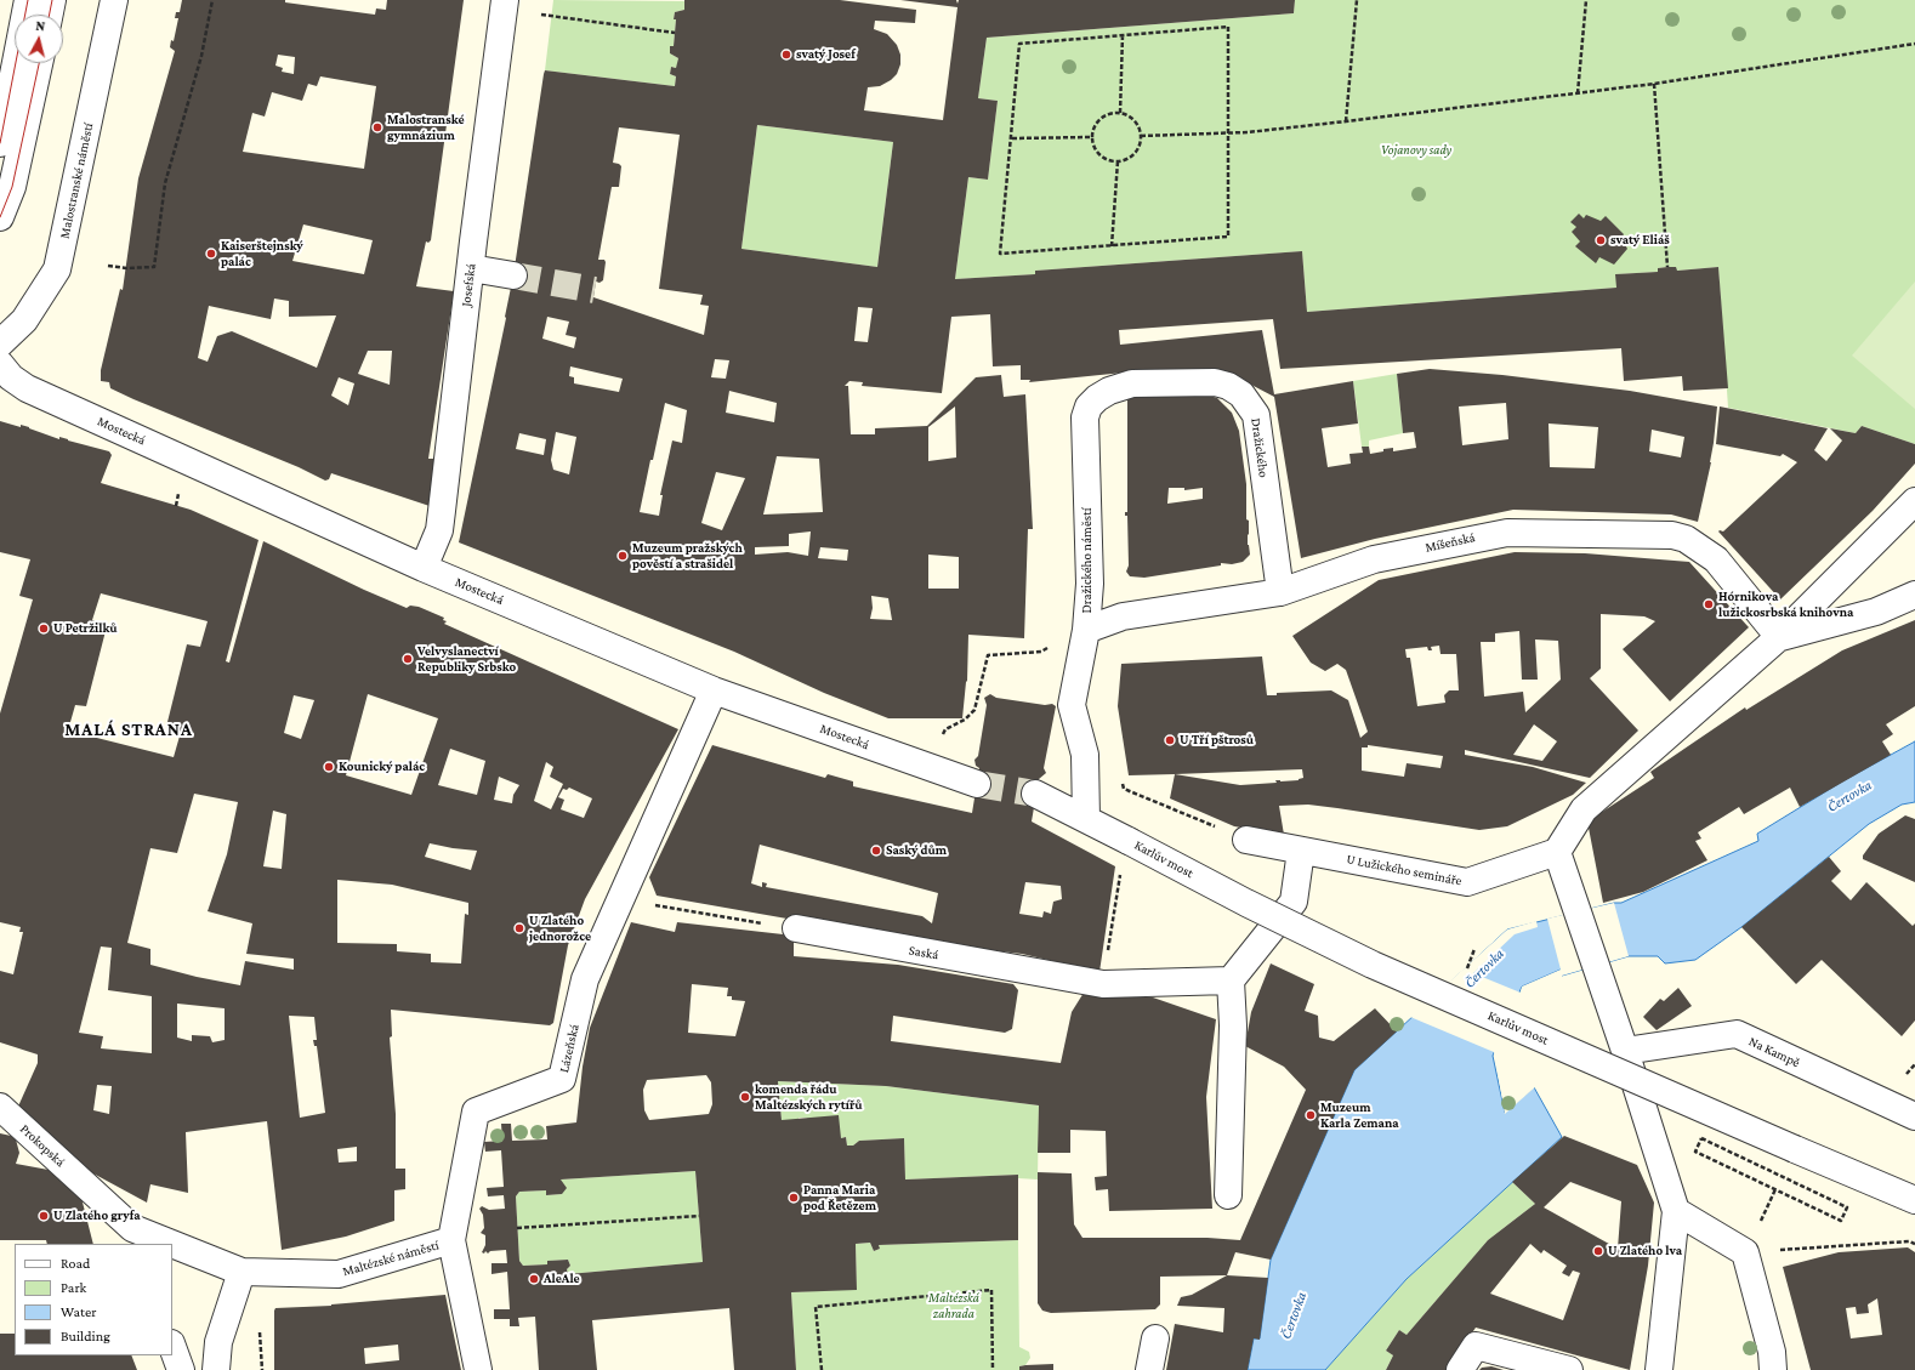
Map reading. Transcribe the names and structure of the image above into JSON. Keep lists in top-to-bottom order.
{
  "streets": {
    "street": [
      "Malostranské náměstí",
      "Josefská",
      "Mostecká",
      "Dražického",
      "Míšeňská",
      "Dražického náměstí",
      "Karlův most",
      "U Lužického semináře",
      "Saská",
      "Lázeňská",
      "Na Kampě",
      "Prokopská",
      "Maltézské náměstí"
    ]
  },
  "crossings": [
    ["Josefská", "Mostecká"],
    ["Mostecká", "Lázeňská"],
    ["Dražického", "Míšeňská"],
    ["Dražického", "Dražického náměstí"],
    ["Míšeňská", "Dražického náměstí"],
    ["Dražického náměstí", "Karlův most"],
    ["Lázeňská", "Maltézské náměstí"],
    ["Prokopská", "Maltézské náměstí"]
  ],
  "districts": ["MALÁ STRANA"],
  "water": ["Čertovka"],
  "parks": ["Vojanovy sady", "Maltézská zahrada"],
  "places": [
    "svatý Josef",
    "Malostranské gymnázium",
    "svatý Eliáš",
    "Kaiserštejnský palác",
    "Muzeum pražských pověstí a strašidel",
    "Hórnikova lužickosrbská knihovna",
    "U Petržilků",
    "Velvyslanectví Republiky Srbsko",
    "U Tří pštrosů",
    "Kounický palác",
    "Saský dům",
    "U Zlatého jednorožce",
    "komenda řádu Maltézských rytířů",
    "Muzeum Karla Zemana",
    "Panna Maria pod Řetězem",
    "U Zlatého gryfa",
    "U Zlatého lva",
    "AleAle"
  ],
  "legend": [
    "Road",
    "Park",
    "Water",
    "Building"
  ],
  "north": "top"
}
